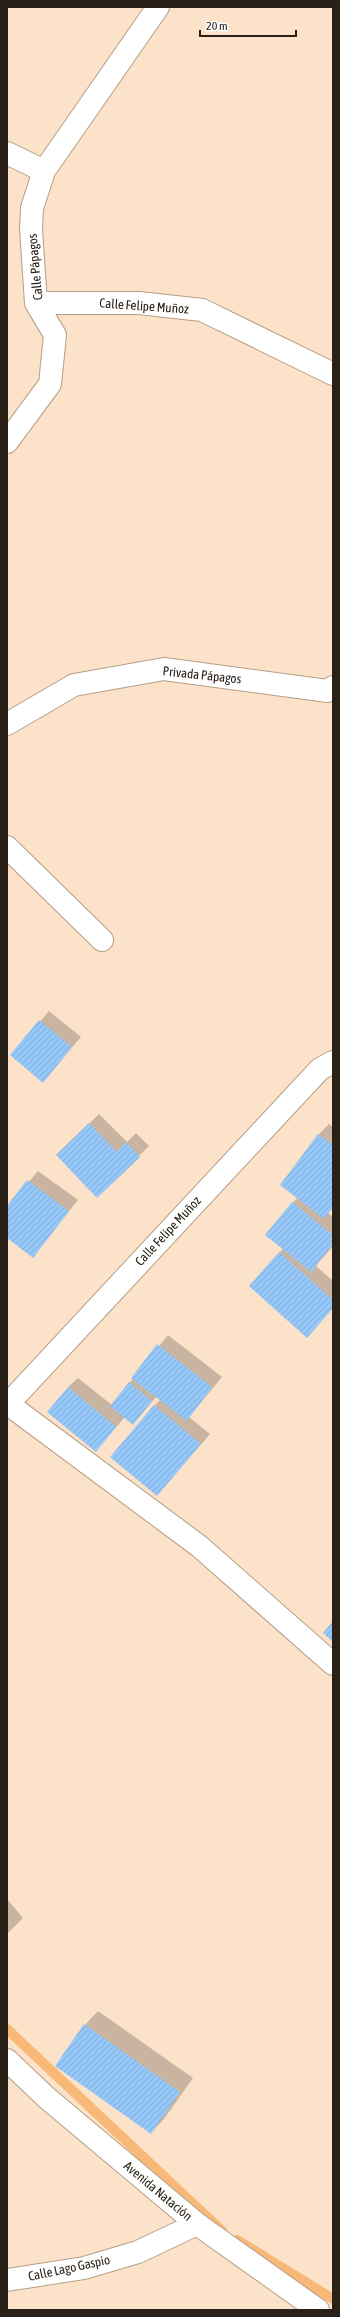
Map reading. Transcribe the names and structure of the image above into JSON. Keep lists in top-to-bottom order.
{
  "streets": {
    "street": [
      "Calle Pápagos",
      "Calle Felipe Muñoz",
      "Privada Pápagos",
      "Avenida Natación",
      "Calle Lago Gaspio"
    ]
  },
  "crossings": [
    ["Calle Pápagos", "Calle Felipe Muñoz"],
    ["Avenida Natación", "Calle Lago Gaspio"]
  ],
  "scale_bar": "20 m"
}
